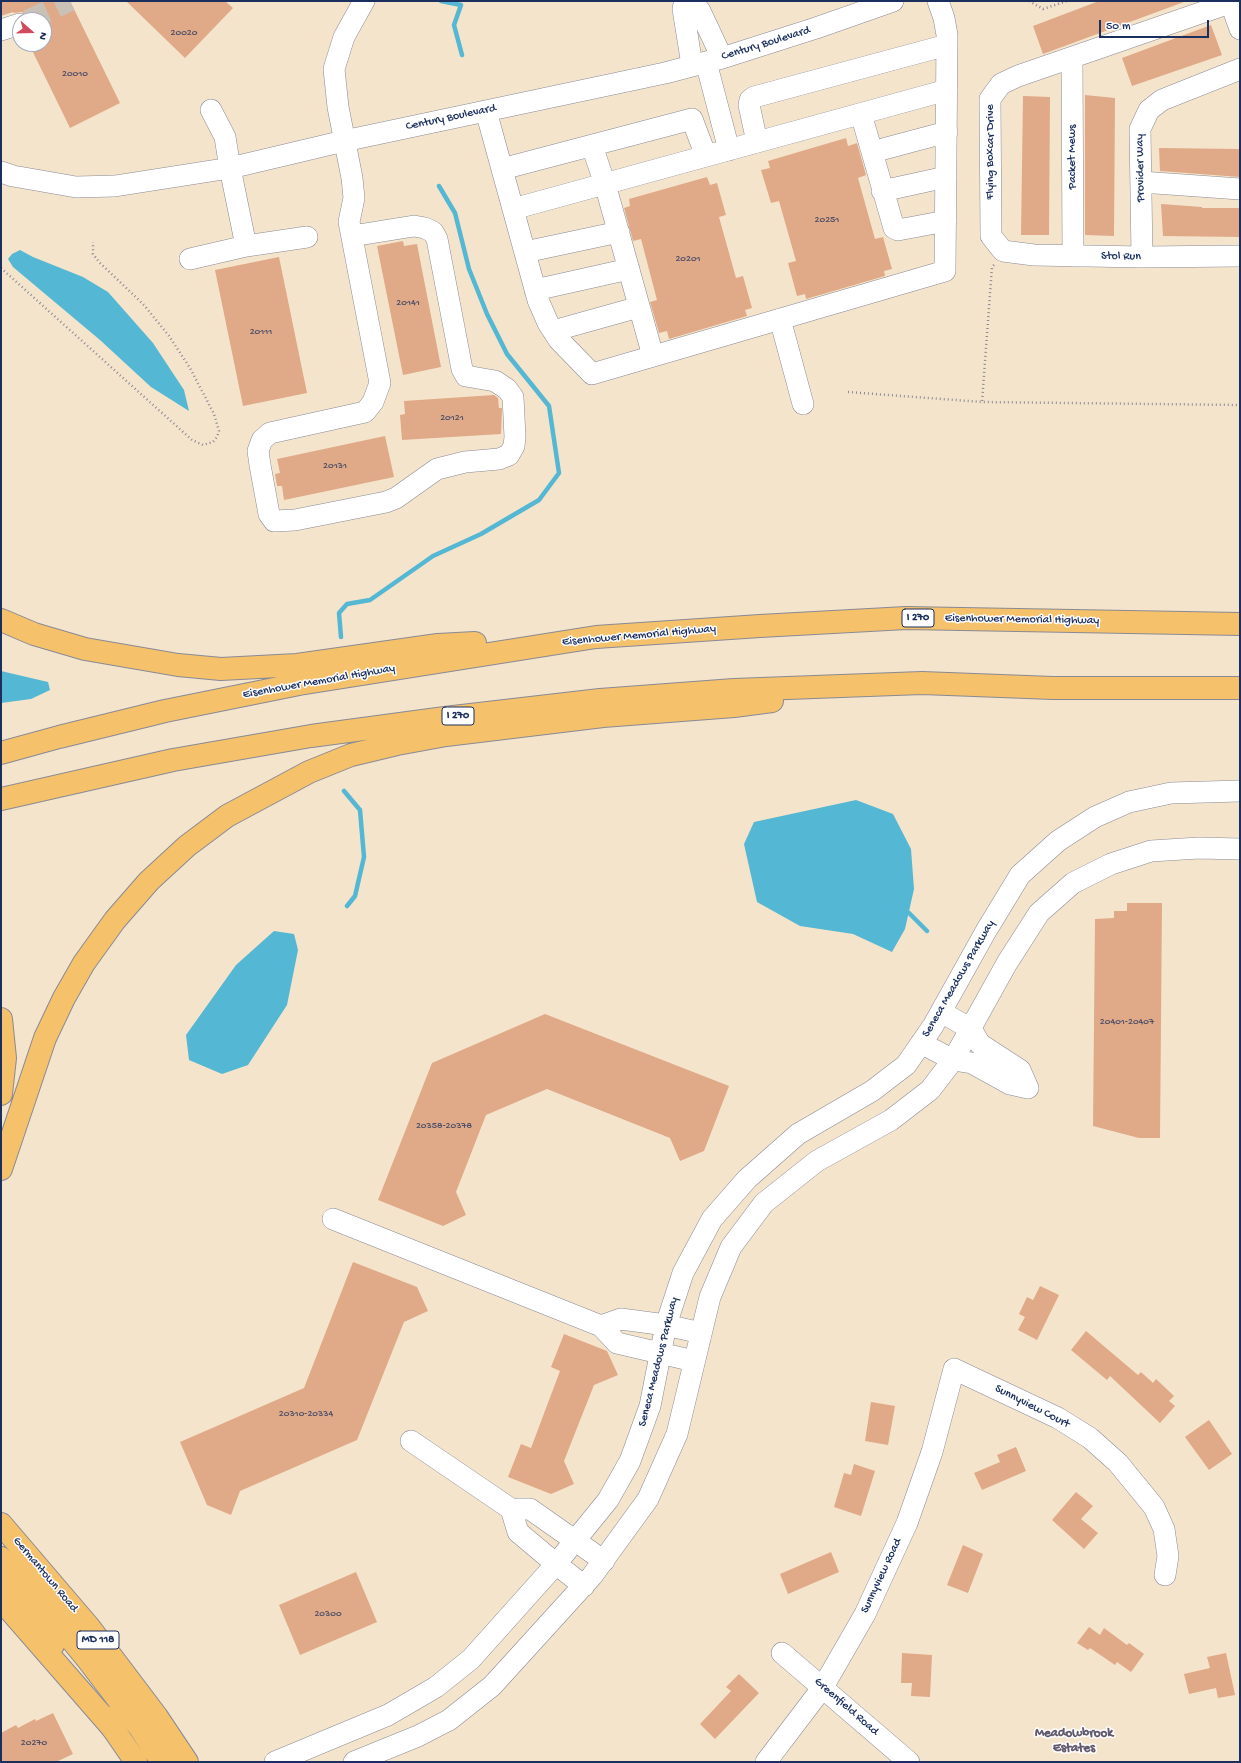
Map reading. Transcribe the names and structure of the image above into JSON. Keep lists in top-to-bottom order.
{
  "streets": {
    "main road": [
      "I 270",
      "Eisenhower Memorial Highway",
      "Germantown Road",
      "MD 118"
    ],
    "street": [
      "Century Boulevard",
      "Flying Boxcar Drive",
      "Packet Mews",
      "Provider Way",
      "Stol Run",
      "Seneca Meadows Parkway",
      "Sunnyview Court",
      "Sunnyview Road",
      "Greenfield Road"
    ]
  },
  "crossings": [
    ["Flying Boxcar Drive", "Packet Mews"],
    ["Flying Boxcar Drive", "Stol Run"],
    ["Packet Mews", "Stol Run"],
    ["Provider Way", "Stol Run"],
    ["Sunnyview Court", "Sunnyview Road"],
    ["Sunnyview Road", "Greenfield Road"]
  ],
  "districts": ["Meadowbrook Estates"],
  "house_numbers": [
    "20020",
    "20010",
    "20251",
    "20201",
    "20141",
    "20111",
    "20121",
    "20131",
    "20401-20407",
    "20358-20378",
    "20310-20334",
    "20300",
    "20270"
  ],
  "scale_bar": "50 m",
  "north": "right"
}
